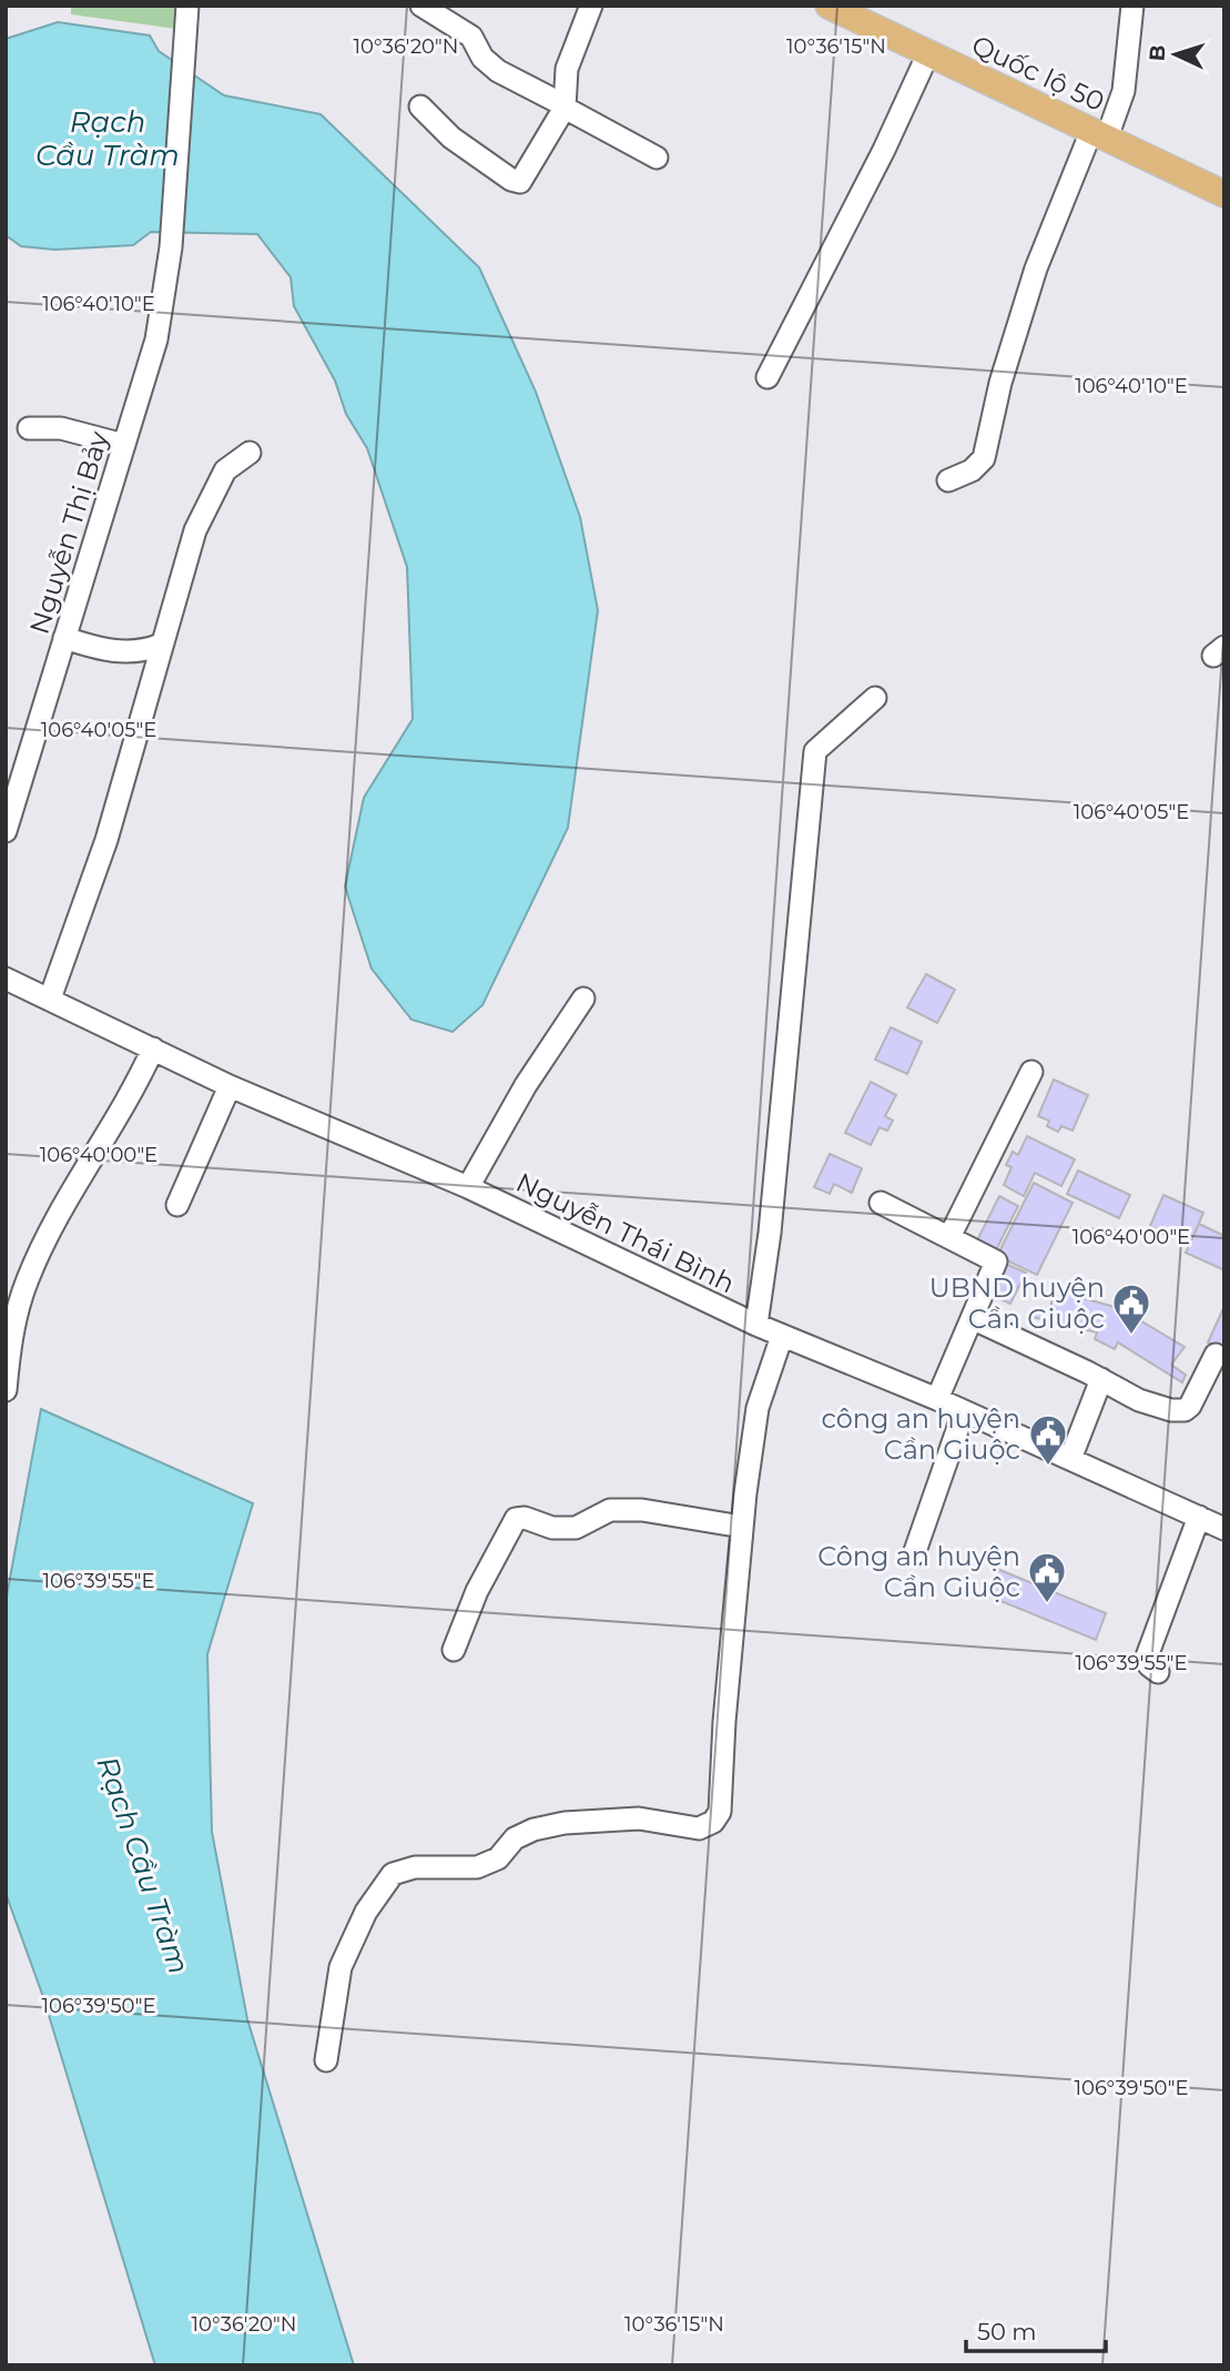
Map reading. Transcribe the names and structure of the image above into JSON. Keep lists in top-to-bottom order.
{
  "streets": {
    "main road": ["Quốc lộ 50"],
    "street": ["Nguyễn Thị Bảy", "Nguyễn Thái Bình"]
  },
  "water": ["Rạch Cầu Tràm"],
  "places": {
    "public building": ["UBND huyện Cần Giuộc", "công an huyện Cần Giuộc", "Công an huyện Cần Giuộc"]
  },
  "scale_bar": "50 m",
  "north": "left",
  "coordinates": [
    "10°36'20\"N",
    "10°36'15\"N",
    "106°40'10\"E",
    "106°40'05\"E",
    "106°40'00\"E",
    "106°39'55\"E",
    "106°39'50\"E"
  ]
}
